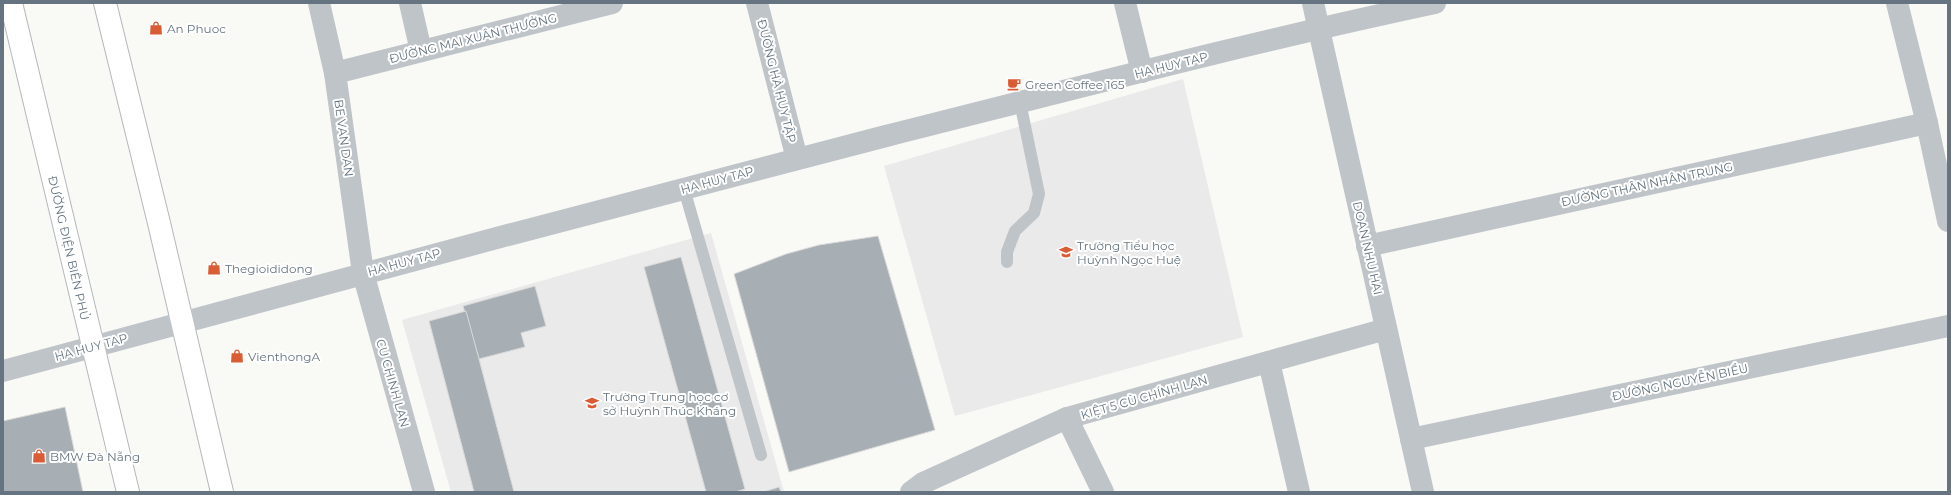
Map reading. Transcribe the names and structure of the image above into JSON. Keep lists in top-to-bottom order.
{
  "streets": {
    "main road": ["ĐƯỜNG ĐIỆN BIÊN PHỦ"],
    "street": [
      "ĐƯỜNG MAI XUÂN THƯỞNG",
      "HA HUY TAP",
      "ĐƯỜNG HÀ HUY TẬP",
      "BE VAN DAN",
      "ĐƯỜNG THÂN NHÂN TRUNG",
      "DOAN NHU HAI",
      "ĐƯỜNG NGUYỄN BIỂU",
      "CU CHINH LAN",
      "KIỆT 5 CÙ CHÍNH LAN"
    ]
  },
  "crossings": [
    ["ĐƯỜNG MAI XUÂN THƯỞNG", "BE VAN DAN"],
    ["HA HUY TAP", "ĐƯỜNG HÀ HUY TẬP"],
    ["HA HUY TAP", "BE VAN DAN"],
    ["HA HUY TAP", "ĐƯỜNG ĐIỆN BIÊN PHỦ"],
    ["HA HUY TAP", "DOAN NHU HAI"],
    ["HA HUY TAP", "CU CHINH LAN"],
    ["BE VAN DAN", "CU CHINH LAN"],
    ["ĐƯỜNG THÂN NHÂN TRUNG", "DOAN NHU HAI"],
    ["DOAN NHU HAI", "ĐƯỜNG NGUYỄN BIỂU"],
    ["DOAN NHU HAI", "KIỆT 5 CÙ CHÍNH LAN"]
  ],
  "places": {
    "shop": [
      "An Phuoc",
      "Thegioididong",
      "VienthongA",
      "BMW Đà Nẵng"
    ],
    "cafe": ["Green Coffee 165"],
    "school or university": ["Trường Tiểu học Huỳnh Ngọc Huệ", "Trường Trung học cơ sở Huỳnh Thúc Kháng"]
  }
}
